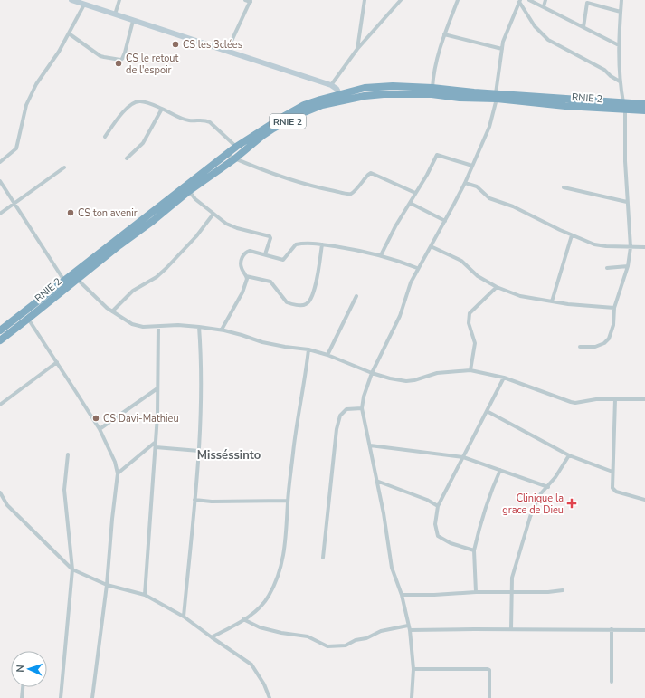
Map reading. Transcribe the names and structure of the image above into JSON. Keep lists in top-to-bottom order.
{
  "streets": {
    "highway": ["RNIE 2"]
  },
  "districts": ["Misséssinto"],
  "places": {
    "other": [
      "CS les 3clées",
      "CS le retout de l'espoir",
      "CS ton avenir",
      "CS Davi-Mathieu"
    ],
    "health": ["Clinique la grace de Dieu"]
  },
  "north": "left"
}
